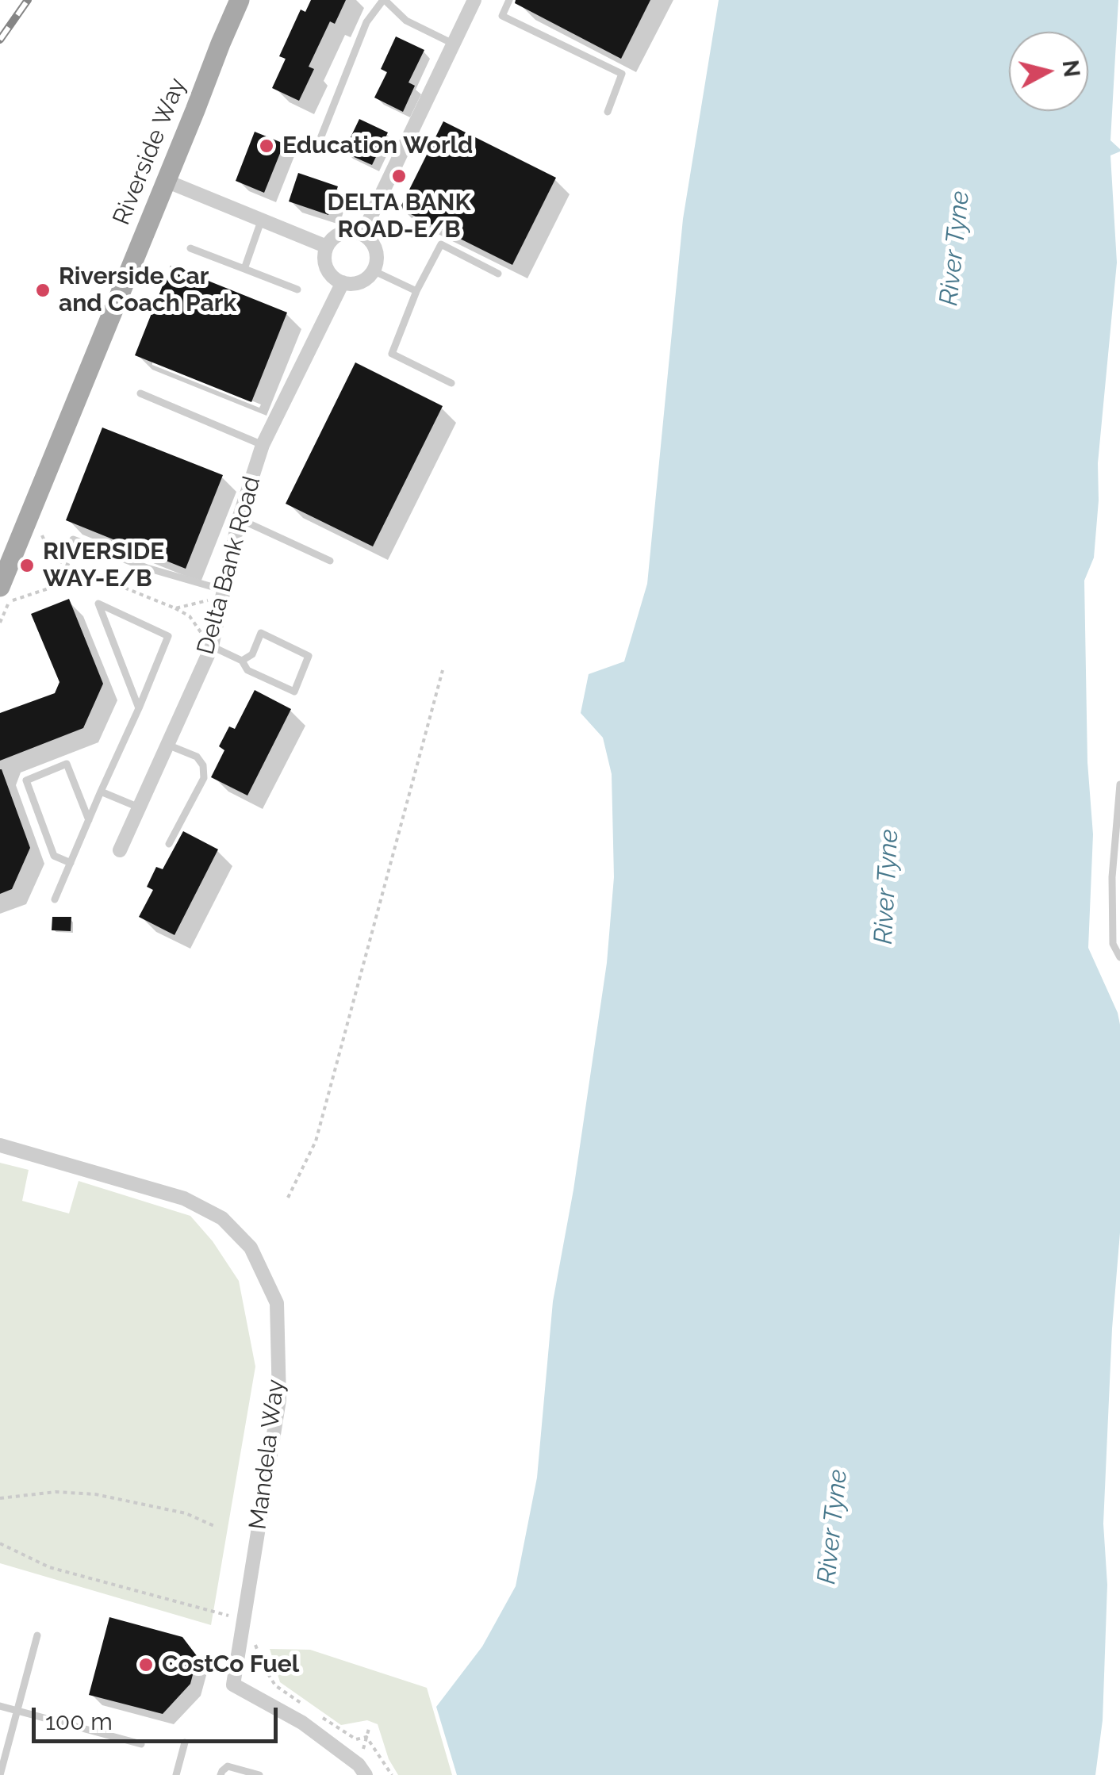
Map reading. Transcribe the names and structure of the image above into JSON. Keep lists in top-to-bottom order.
{
  "streets": {
    "main road": ["Riverside Way"],
    "street": ["Delta Bank Road", "Mandela Way"]
  },
  "water": ["River Tyne"],
  "places": [
    "Education World",
    "DELTA BANK ROAD-E/B",
    "Riverside Car and Coach Park",
    "RIVERSIDE WAY-E/B",
    "CostCo Fuel"
  ],
  "scale_bar": "100 m",
  "north": "right"
}
